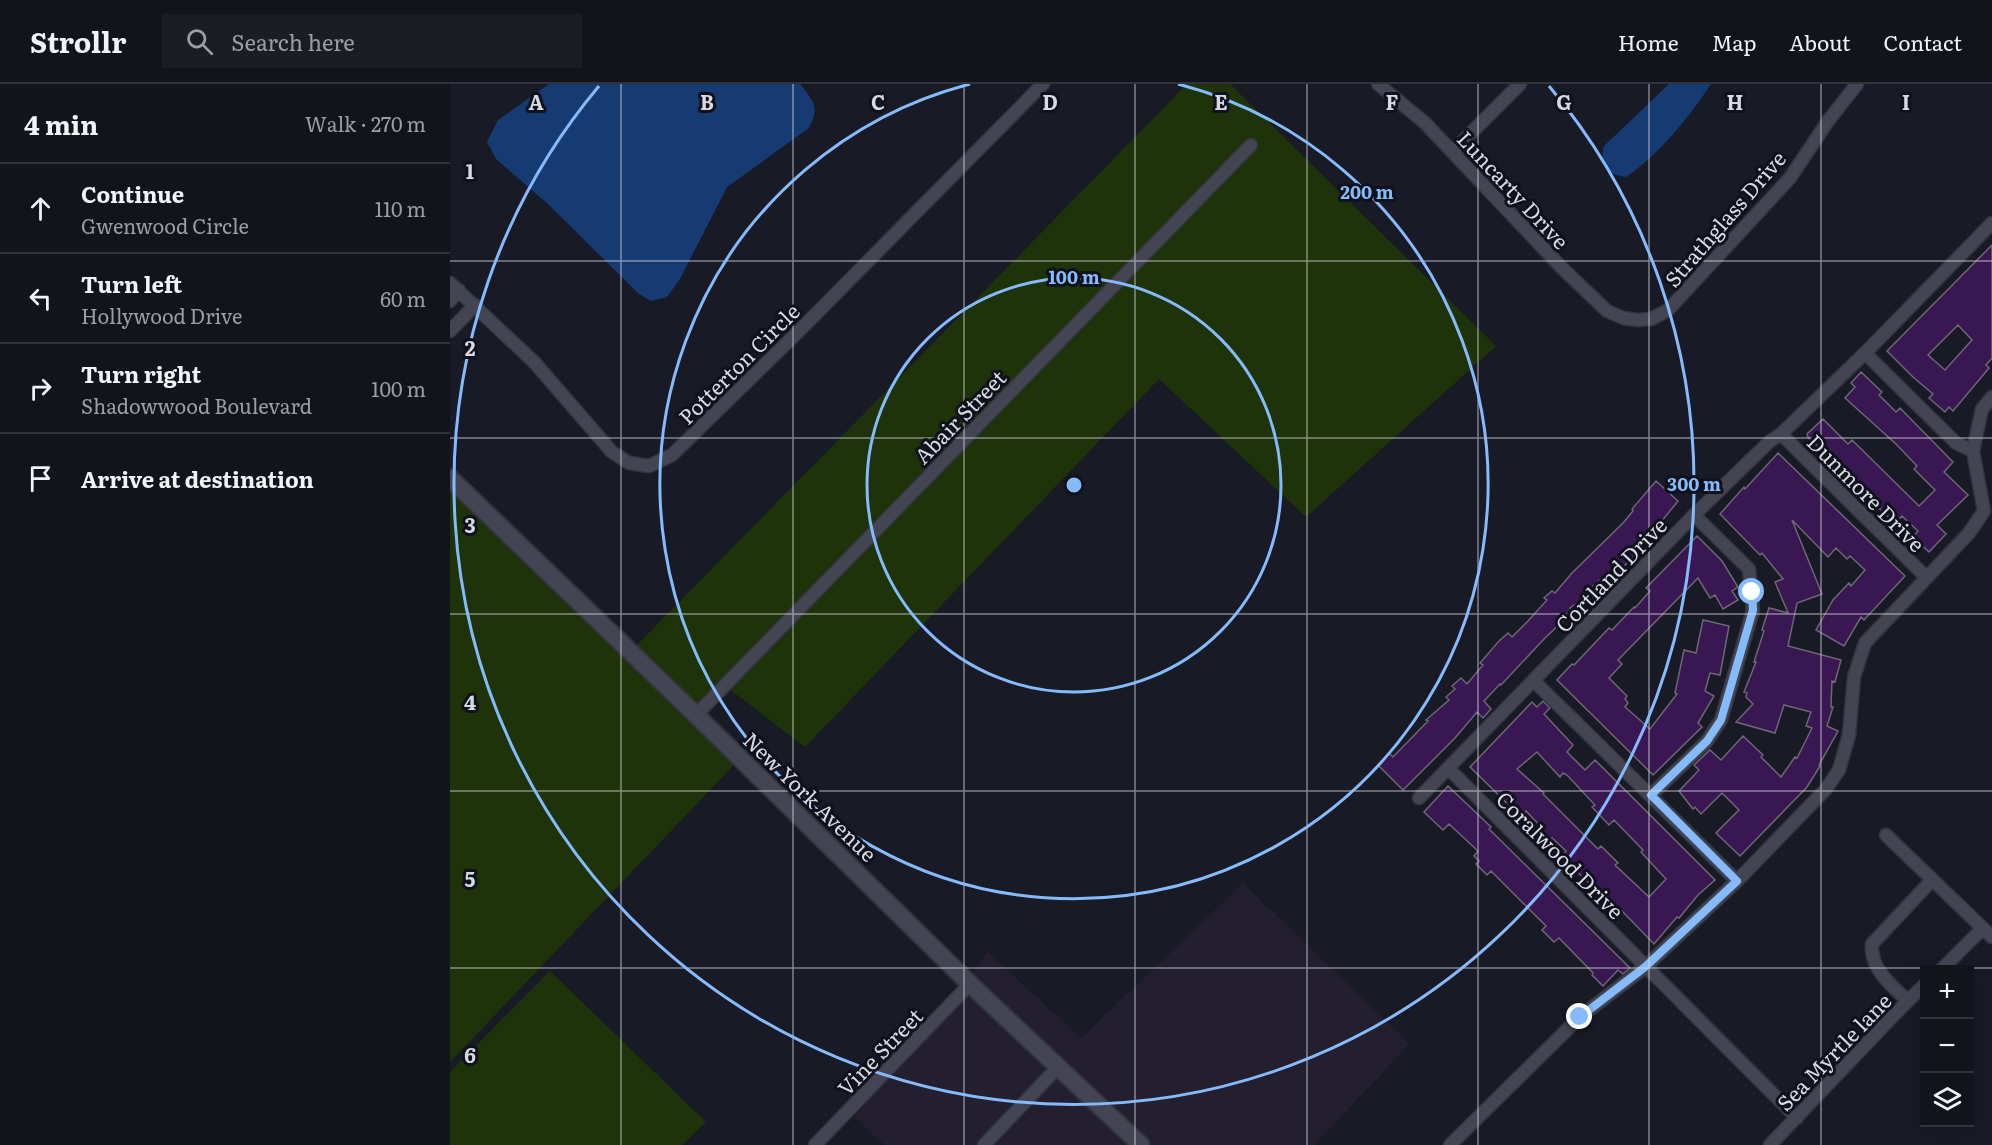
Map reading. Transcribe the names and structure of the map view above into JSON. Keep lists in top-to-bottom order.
{
  "streets": {
    "street": [
      "Luncarty Drive",
      "Strathglass Drive",
      "Potterton Circle",
      "Abair Street",
      "Dunmore Drive",
      "Cortland Drive",
      "New York Avenue",
      "Coralwood Drive",
      "Vine Street",
      "Sea Myrtle lane"
    ]
  },
  "crossings": [
    ["Luncarty Drive", "Strathglass Drive"],
    ["Abair Street", "New York Avenue"],
    ["Dunmore Drive", "Cortland Drive"],
    ["Cortland Drive", "Coralwood Drive"],
    ["New York Avenue", "Vine Street"],
    ["Coralwood Drive", "Sea Myrtle lane"]
  ],
  "page": {
    "header": "Strollr",
    "search": "Search here",
    "nav": [
      "Home",
      "Map",
      "About",
      "Contact"
    ],
    "heading": ["4 min", "Walk · 270 m"],
    "list": [
      ["Continue", "Gwenwood Circle", "110 m"],
      ["Turn left", "Hollywood Drive", "60 m"],
      ["Turn right", "Shadowwood Boulevard", "100 m"],
      "Arrive at destination"
    ],
    "map_buttons": ["+", "−"]
  },
  "grid": {
    "columns": [
      "A",
      "B",
      "C",
      "D",
      "E",
      "F",
      "G",
      "H",
      "I"
    ],
    "rows": [
      "1",
      "2",
      "3",
      "4",
      "5",
      "6"
    ]
  },
  "rings": ["200 m", "100 m", "300 m"]
}
